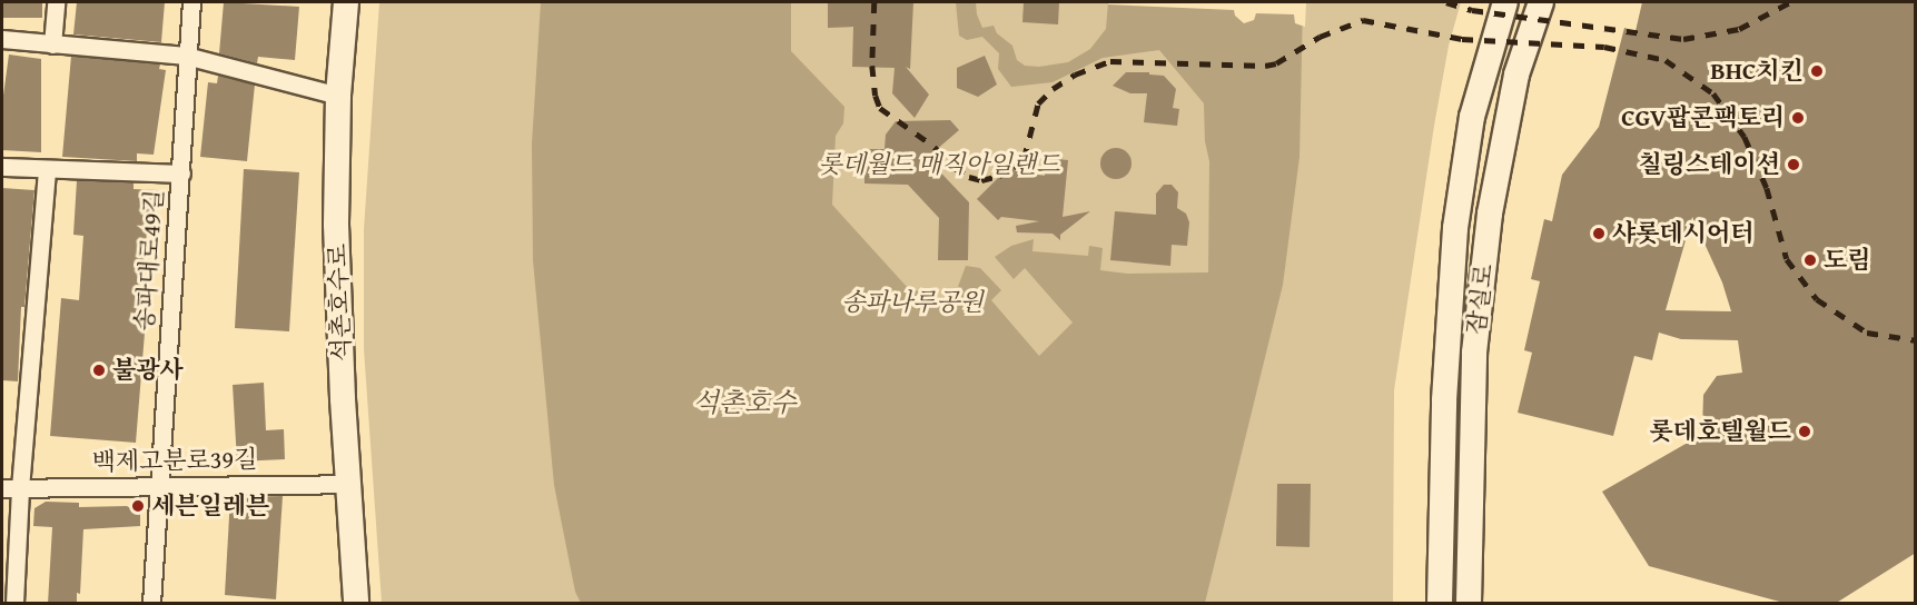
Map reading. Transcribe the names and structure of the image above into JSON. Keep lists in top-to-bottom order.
{
  "streets": {
    "street": [
      "송파대로49길",
      "잠실로",
      "석촌호수로",
      "백제고분로39길"
    ]
  },
  "crossings": [
    ["송파대로49길", "백제고분로39길"],
    ["석촌호수로", "백제고분로39길"]
  ],
  "water": ["석촌호수"],
  "parks": ["롯데월드 매직아일랜드", "송파나루공원"],
  "places": [
    "BHC치킨",
    "CGV팝콘팩토리",
    "칠링스테이션",
    "샤롯데시어터",
    "도림",
    "불광사",
    "롯데호텔월드",
    "세븐일레븐"
  ]
}
